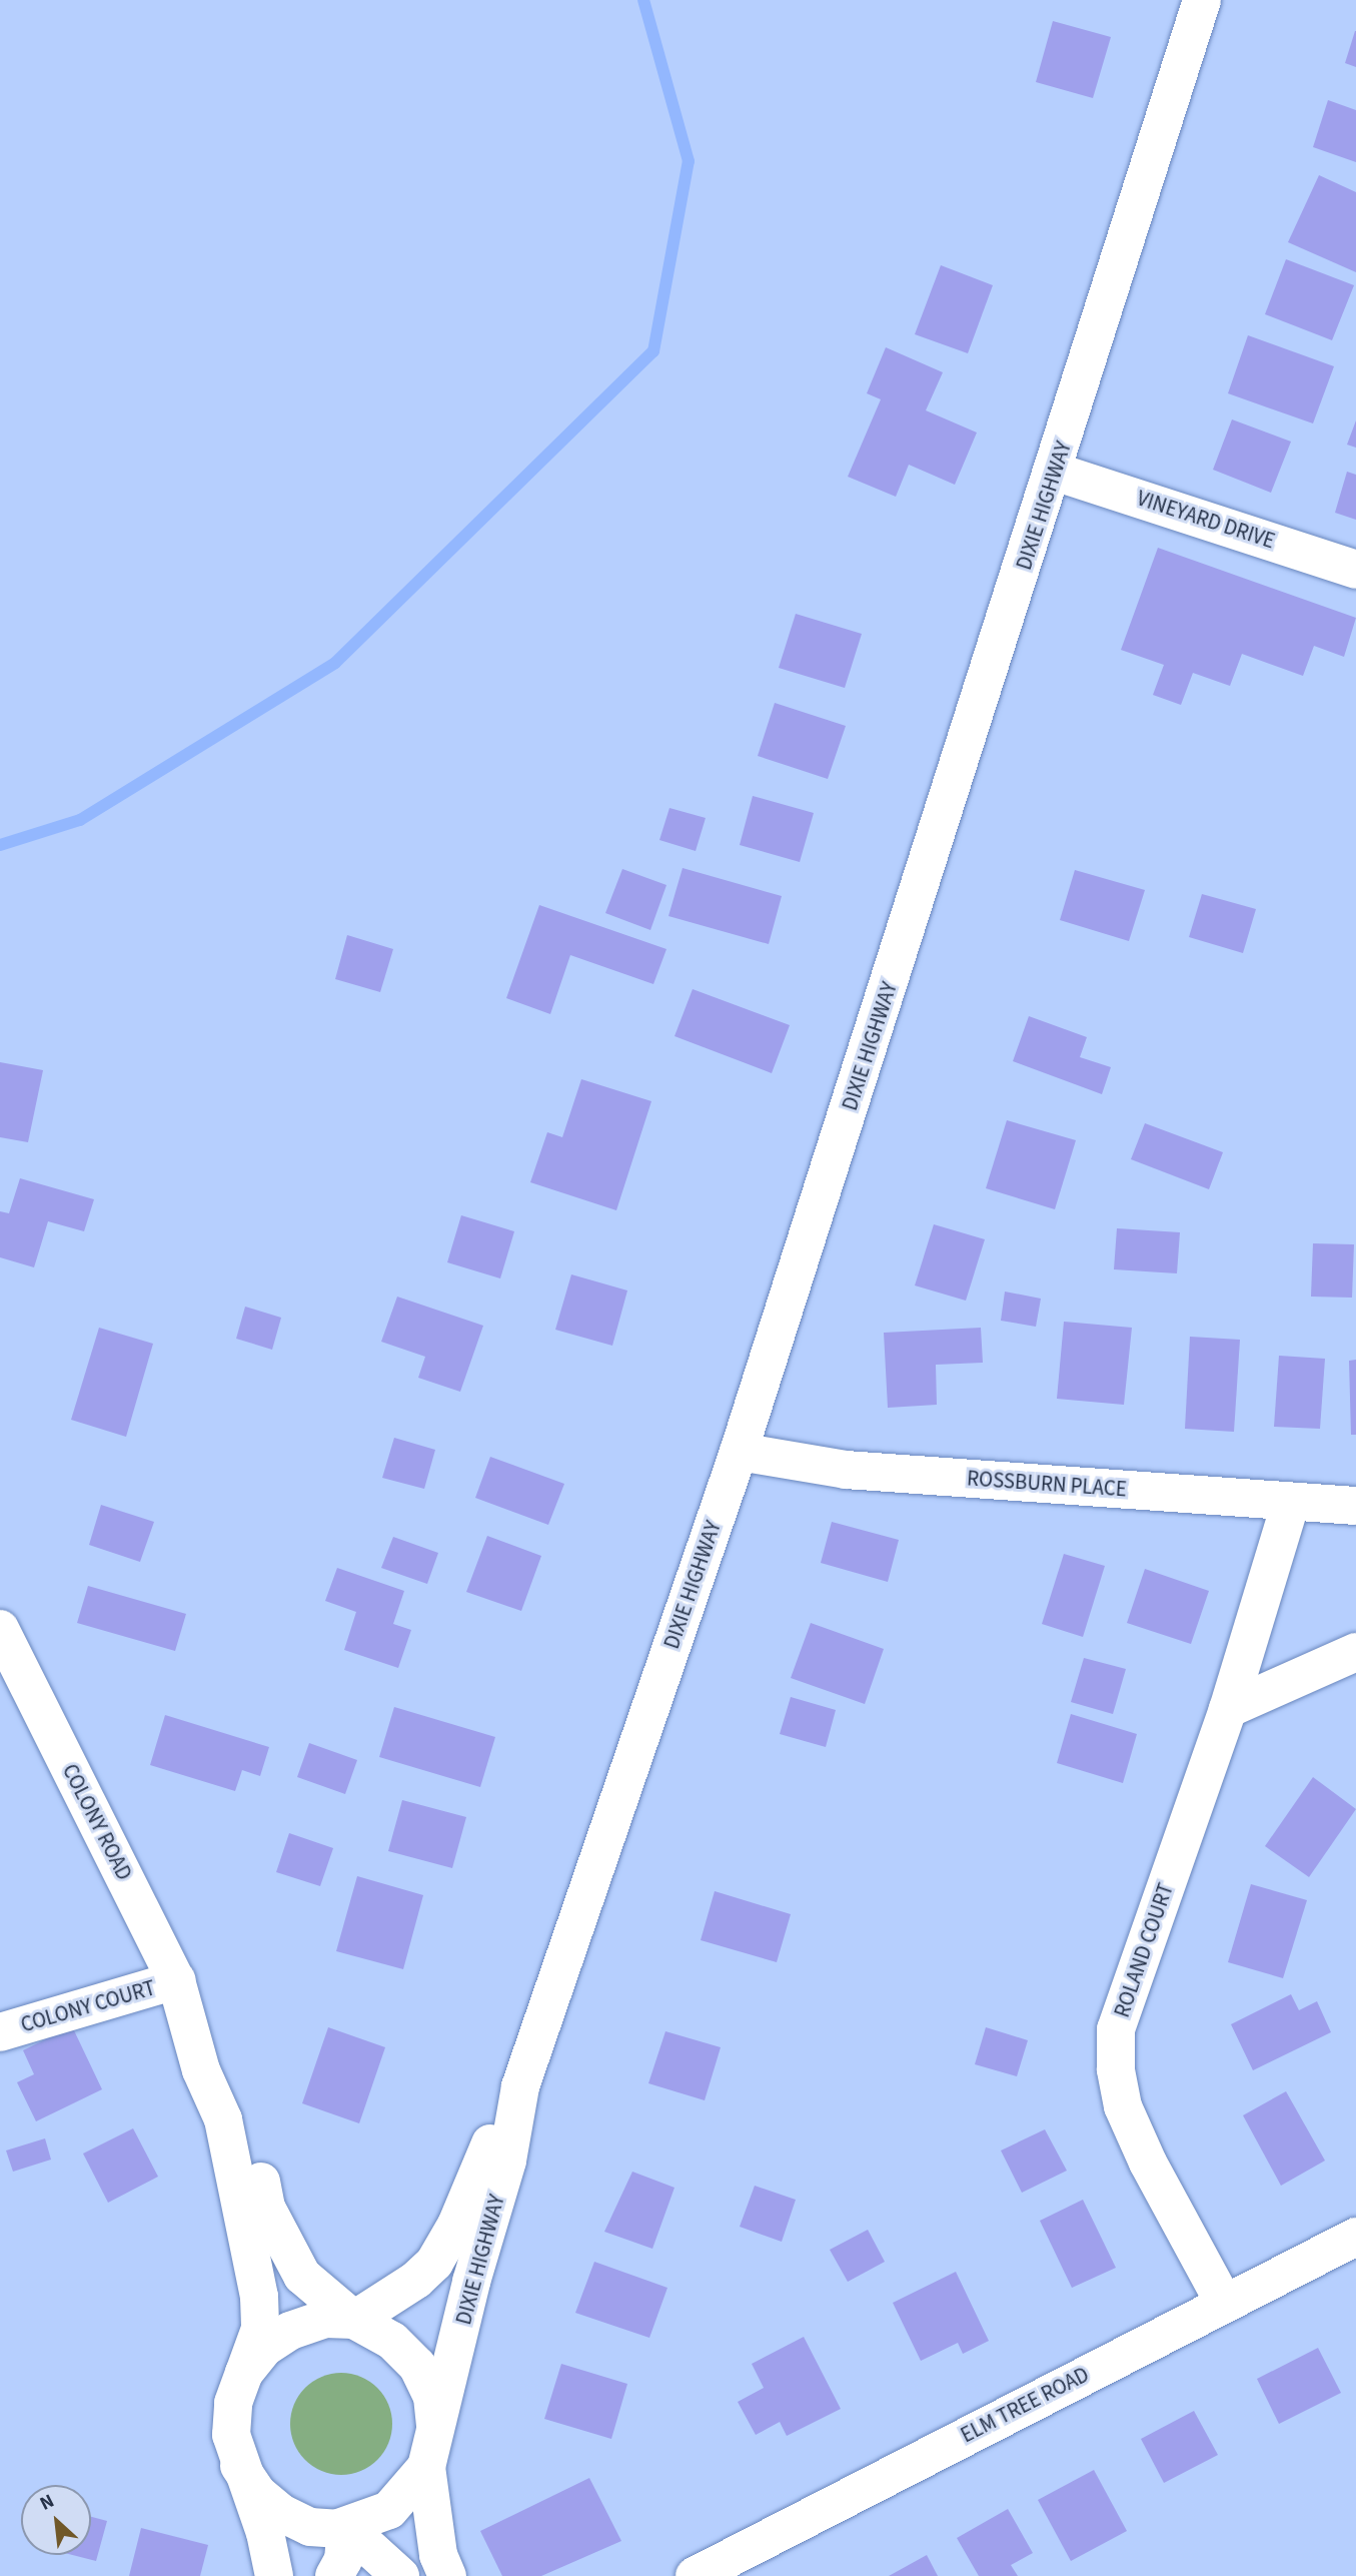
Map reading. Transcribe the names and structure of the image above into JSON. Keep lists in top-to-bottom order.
{
  "streets": {
    "street": [
      "DIXIE HIGHWAY",
      "VINEYARD DRIVE",
      "ROSSBURN PLACE",
      "COLONY ROAD",
      "ROLAND COURT",
      "COLONY COURT",
      "ELM TREE ROAD"
    ]
  },
  "crossings": [
    ["DIXIE HIGHWAY", "VINEYARD DRIVE"],
    ["DIXIE HIGHWAY", "ROSSBURN PLACE"],
    ["DIXIE HIGHWAY", "COLONY ROAD"],
    ["ROSSBURN PLACE", "ROLAND COURT"],
    ["COLONY ROAD", "COLONY COURT"],
    ["ROLAND COURT", "ELM TREE ROAD"]
  ],
  "north": "top left"
}
